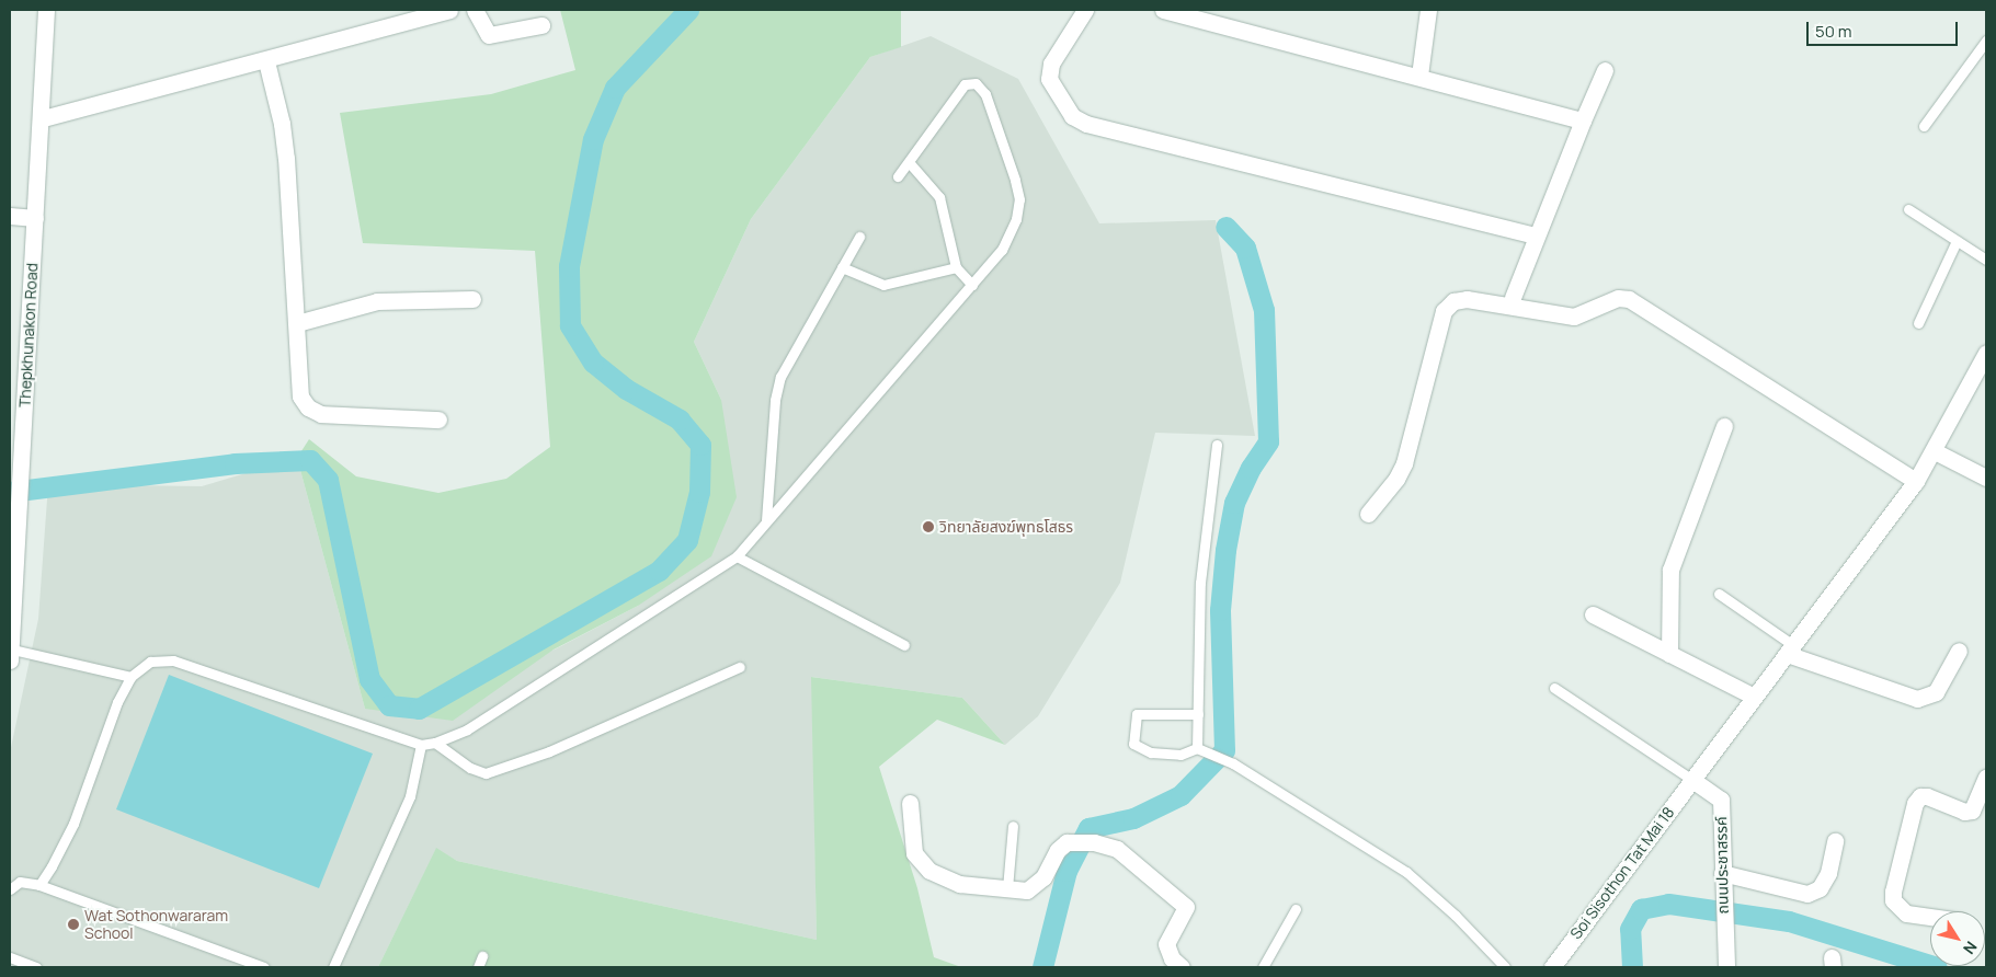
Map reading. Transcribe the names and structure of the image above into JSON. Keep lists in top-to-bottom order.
{
  "streets": {
    "street": ["Thepkhunakon Road", "ถนนประชาสรรค์", "Soi Sisothon Tat Mai 18"]
  },
  "crossings": [
    ["ถนนประชาสรรค์", "Soi Sisothon Tat Mai 18"]
  ],
  "places": ["วิทยาลัยสงฆ์พุทธโสธร", "Wat Sothonwararam School"],
  "scale_bar": "50 m",
  "north": "bottom right"
}
